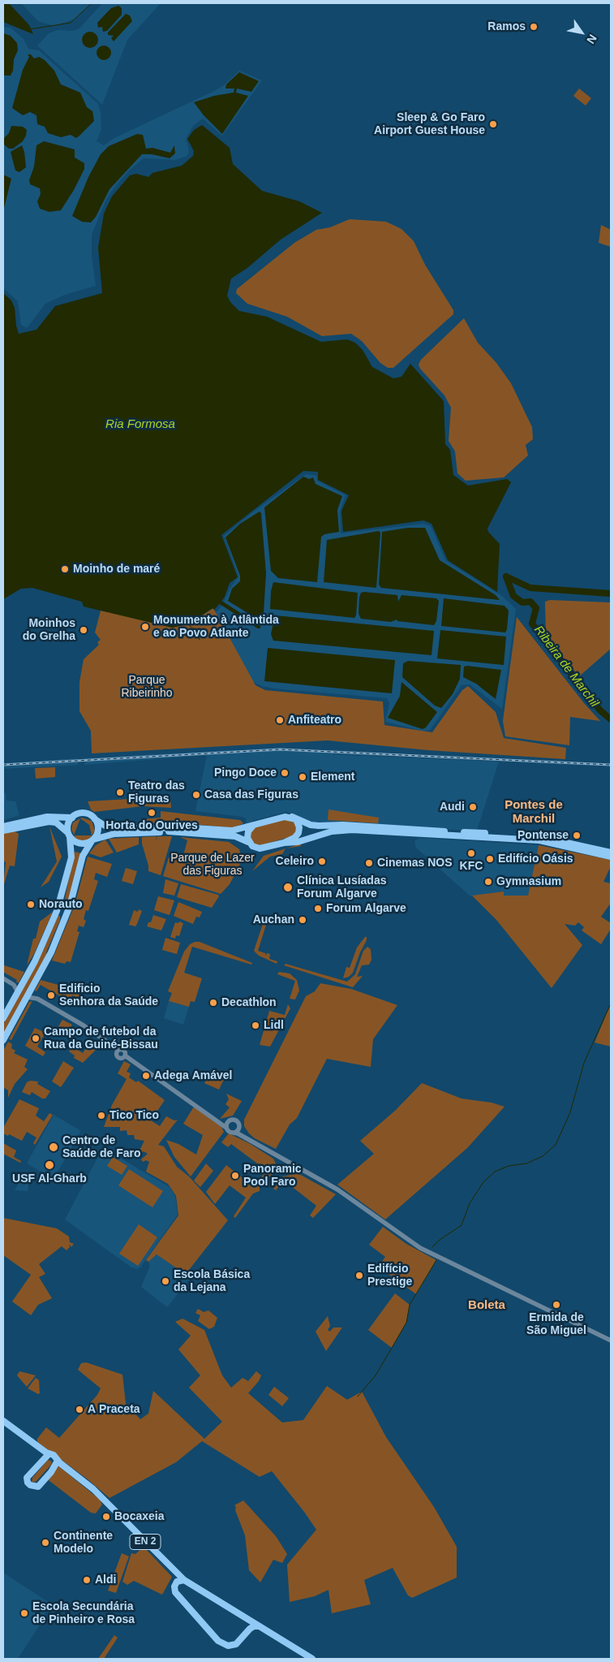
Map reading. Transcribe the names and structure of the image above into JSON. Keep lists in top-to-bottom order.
{
  "streets": {
    "main road": ["EN 2"]
  },
  "districts": ["Pontes de Marchil", "Boleta"],
  "water": ["Ria Formosa", "Ribeira de Marchil"],
  "parks": ["Parque Ribeirinho", "Parque de Lazer das Figuras"],
  "places": [
    "Ramos",
    "Sleep & Go Faro Airport Guest House",
    "Moinho de maré",
    "Monumento à Atlântida e ao Povo Atlante",
    "Moinhos do Grelha",
    "Anfiteatro",
    "Pingo Doce",
    "Element",
    "Teatro das Figuras",
    "Casa das Figuras",
    "Audi",
    "Horta do Ourives",
    "Pontense",
    "KFC",
    "Edifício Oásis",
    "Celeiro",
    "Cinemas NOS",
    "Gymnasium",
    "Clínica Lusíadas Forum Algarve",
    "Norauto",
    "Forum Algarve",
    "Auchan",
    "Edificio Senhora da Saúde",
    "Decathlon",
    "Lidl",
    "Campo de futebol da Rua da Guiné-Bissau",
    "Adega Amável",
    "Tico Tico",
    "Centro de Saúde de Faro",
    "USF Al-Gharb",
    "Panoramic Pool Faro",
    "Edifício Prestige",
    "Escola Básica da Lejana",
    "Ermida de São Miguel",
    "A Praceta",
    "Bocaxeia",
    "Continente Modelo",
    "Aldi",
    "Escola Secundária de Pinheiro e Rosa"
  ],
  "north": "bottom right"
}
